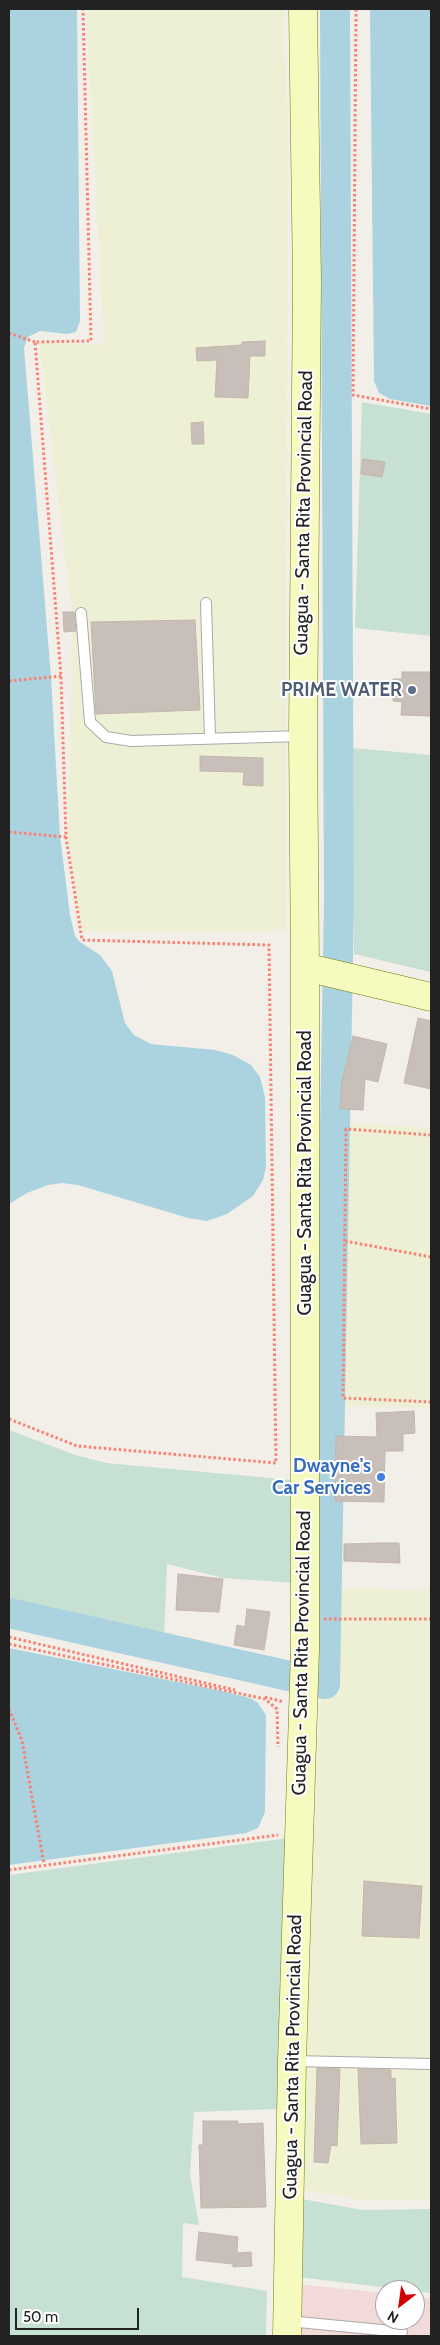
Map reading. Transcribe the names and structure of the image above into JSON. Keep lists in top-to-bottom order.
{
  "streets": {
    "main road": ["Guagua - Santa Rita Provincial Road"]
  },
  "places": ["PRIME WATER", "Dwayne's Car Services"],
  "scale_bar": "50 m",
  "north": "bottom left"
}
